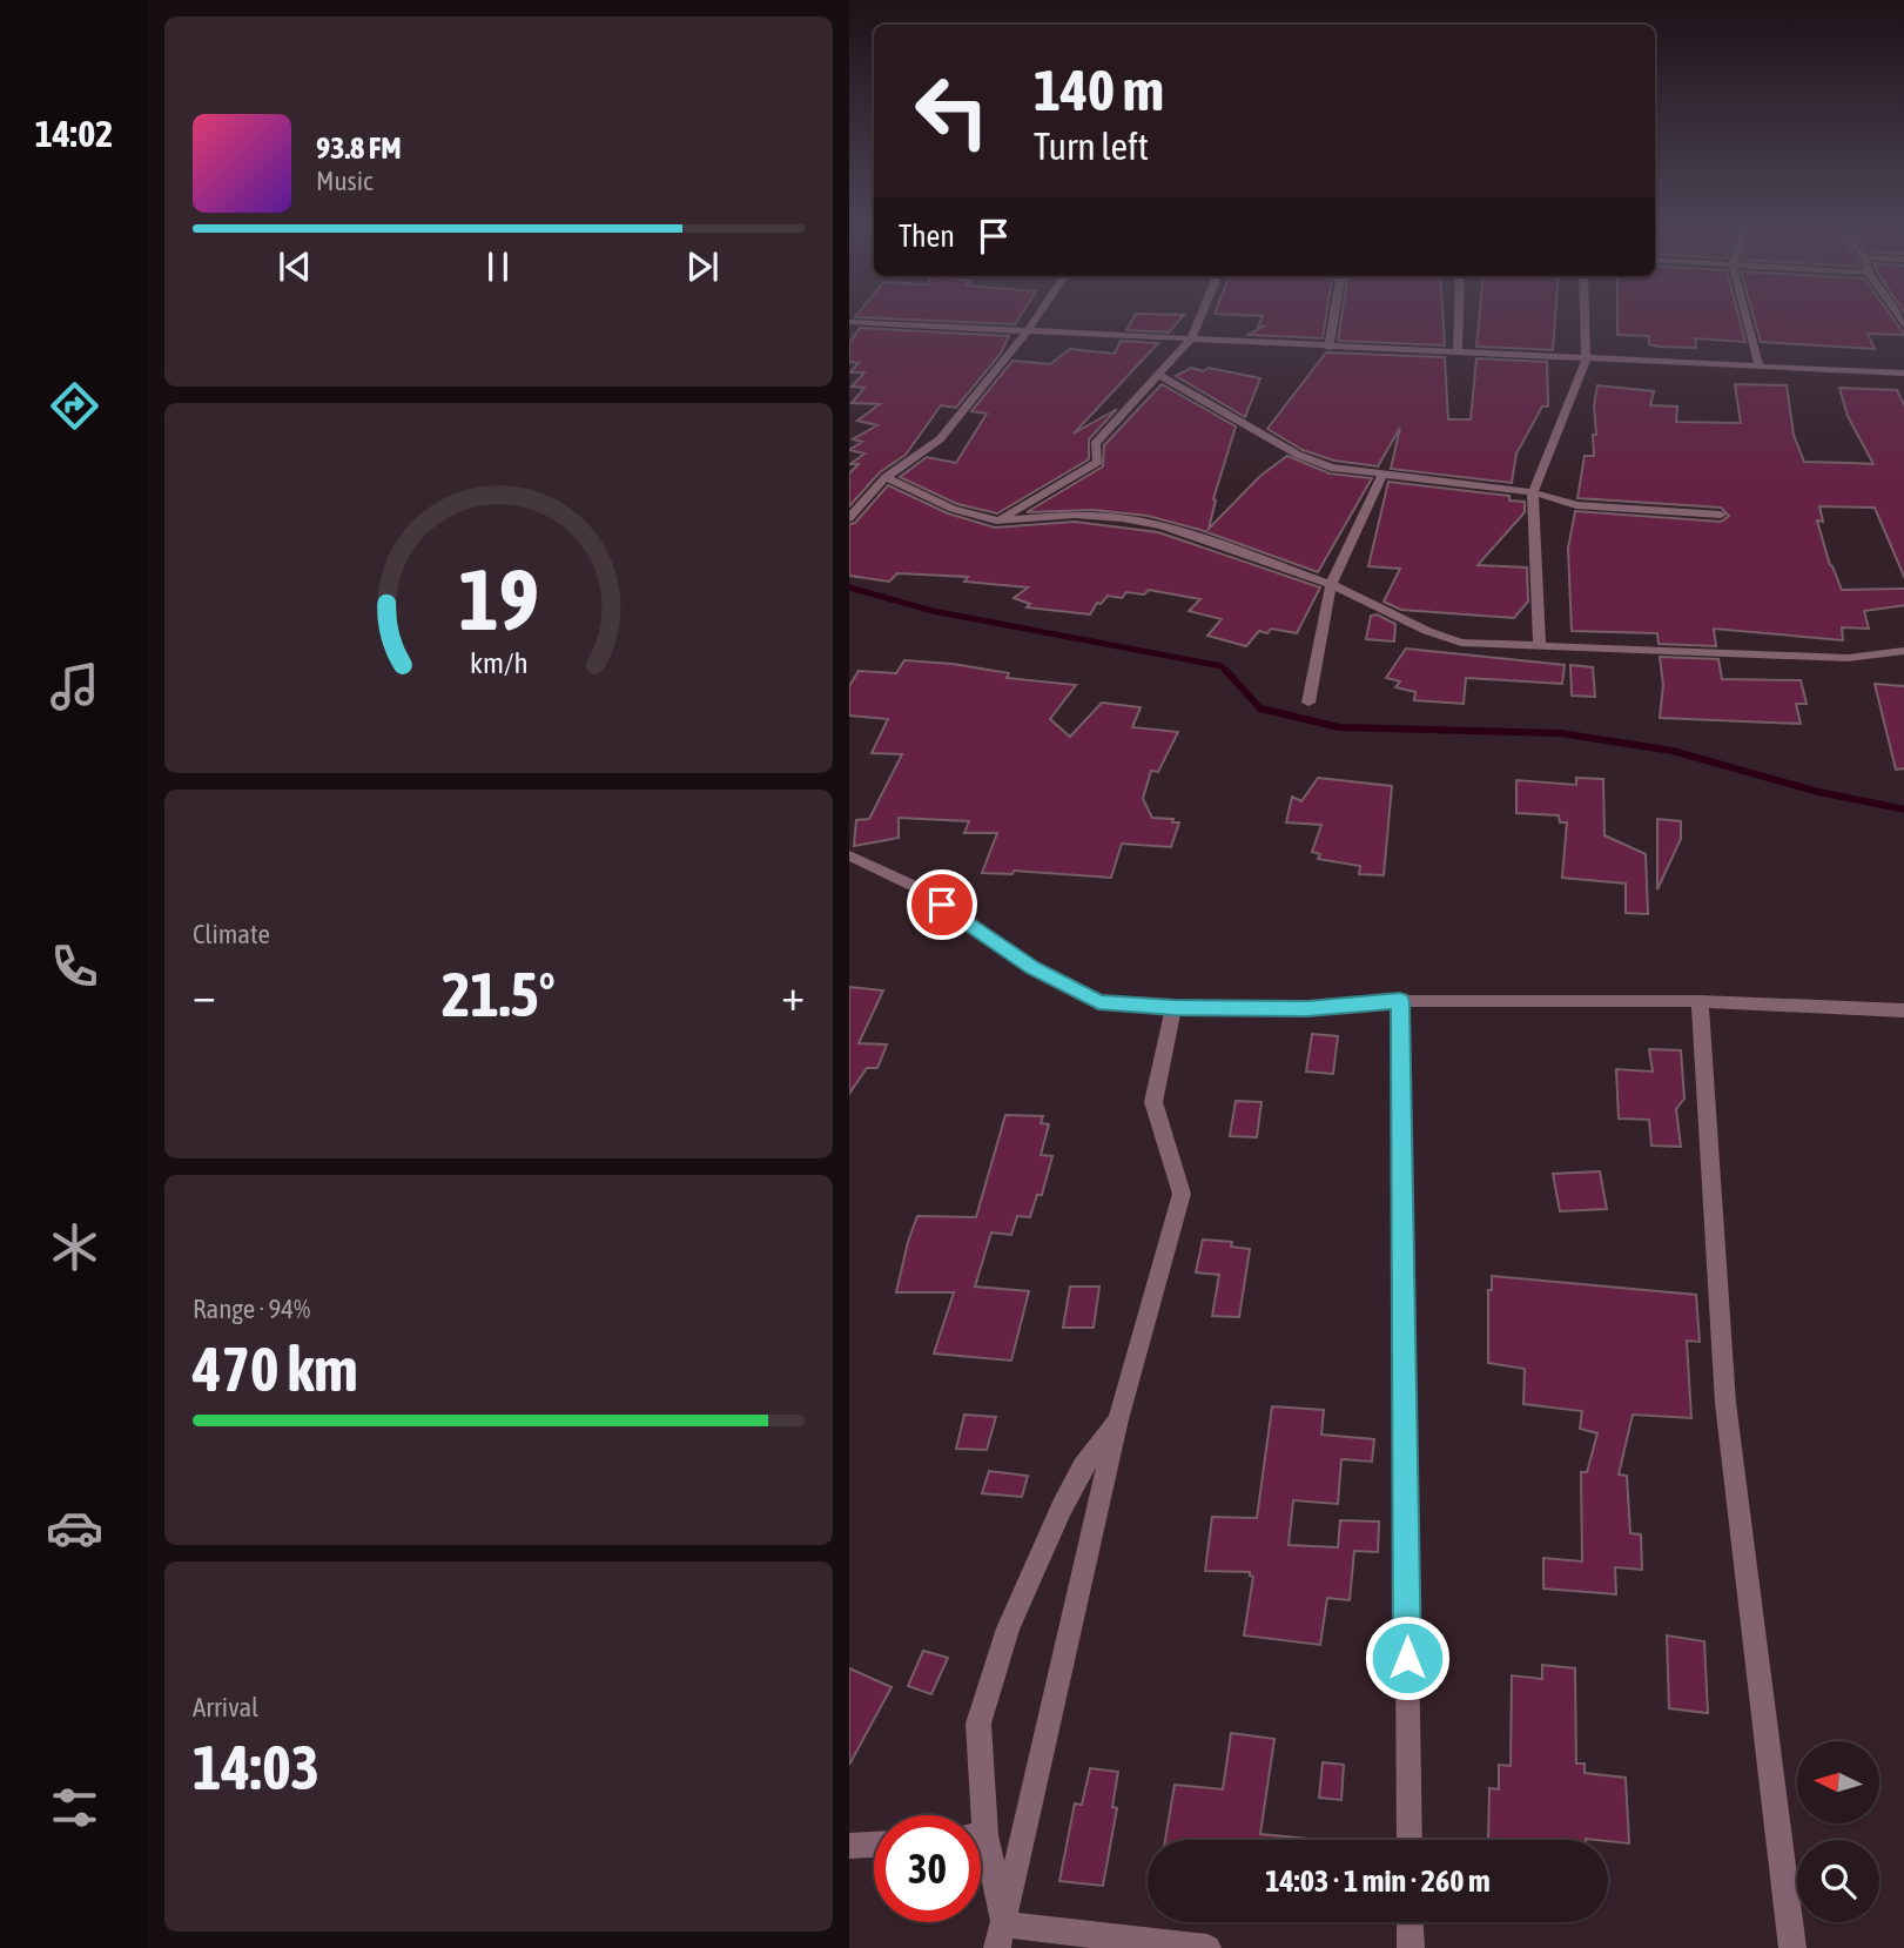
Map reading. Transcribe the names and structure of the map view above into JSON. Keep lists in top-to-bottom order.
{
  "north": "left",
  "page": {
    "tabs": "14:02",
    "turn": ["140 m", "Turn left"],
    "song": ["93.8 FM", "Music"],
    "then": "Then",
    "tile": [
      "Climate",
      ["Range · 94%", "470 km"],
      ["Arrival", "14:03"]
    ],
    "heat": ["−", "21.5°", "+"],
    "limit": "30",
    "trip": "14:03 · 1 min · 260 m",
    "gauge": ["19", "km/h"]
  }
}
